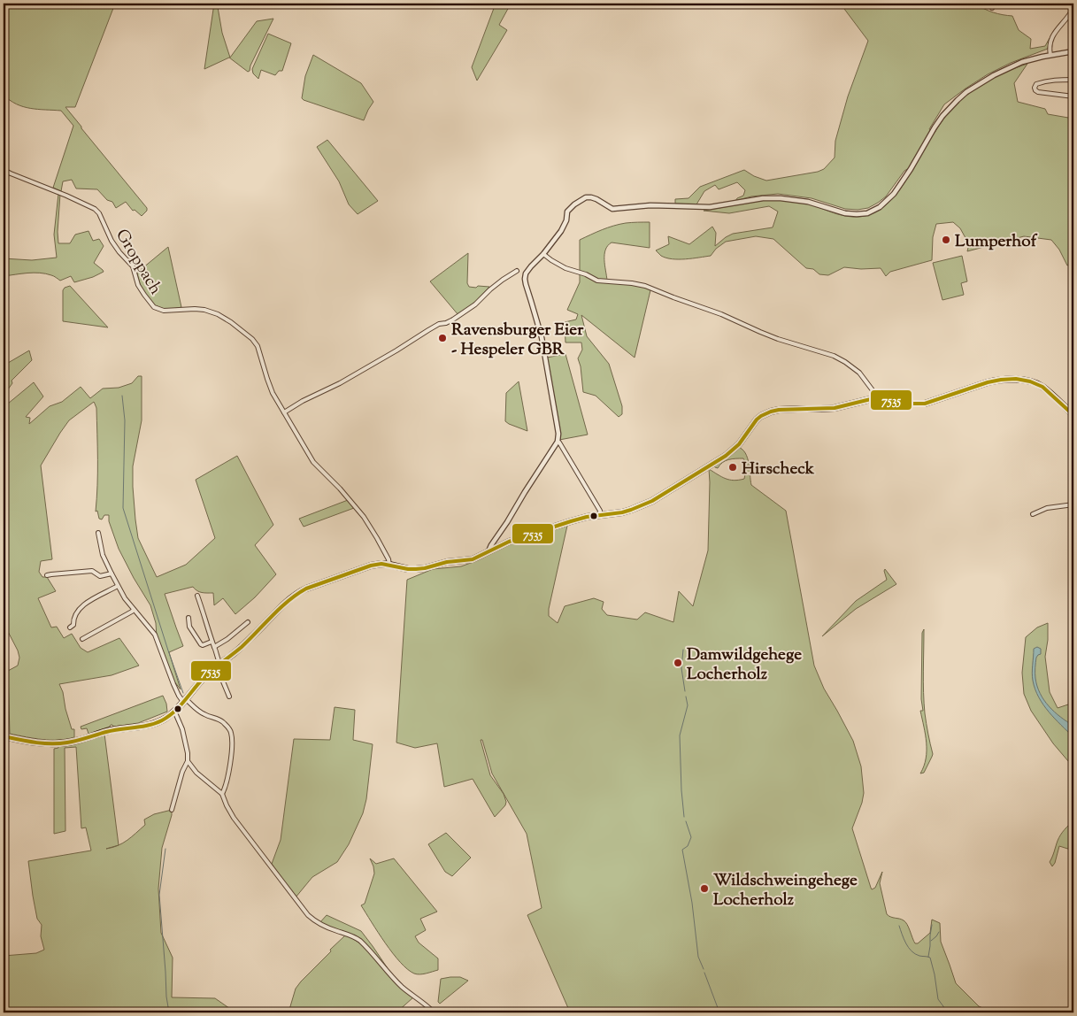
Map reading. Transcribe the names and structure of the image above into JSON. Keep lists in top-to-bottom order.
{
  "streets": {
    "street": ["Groppach"]
  },
  "places": [
    "Lumperhof",
    "Ravensburger Eier - Hespeler GBR",
    "Hirscheck",
    "Damwildgehege Locherholz",
    "Wildschweingehege Locherholz"
  ],
  "lines": ["transit line 7535"]
}
